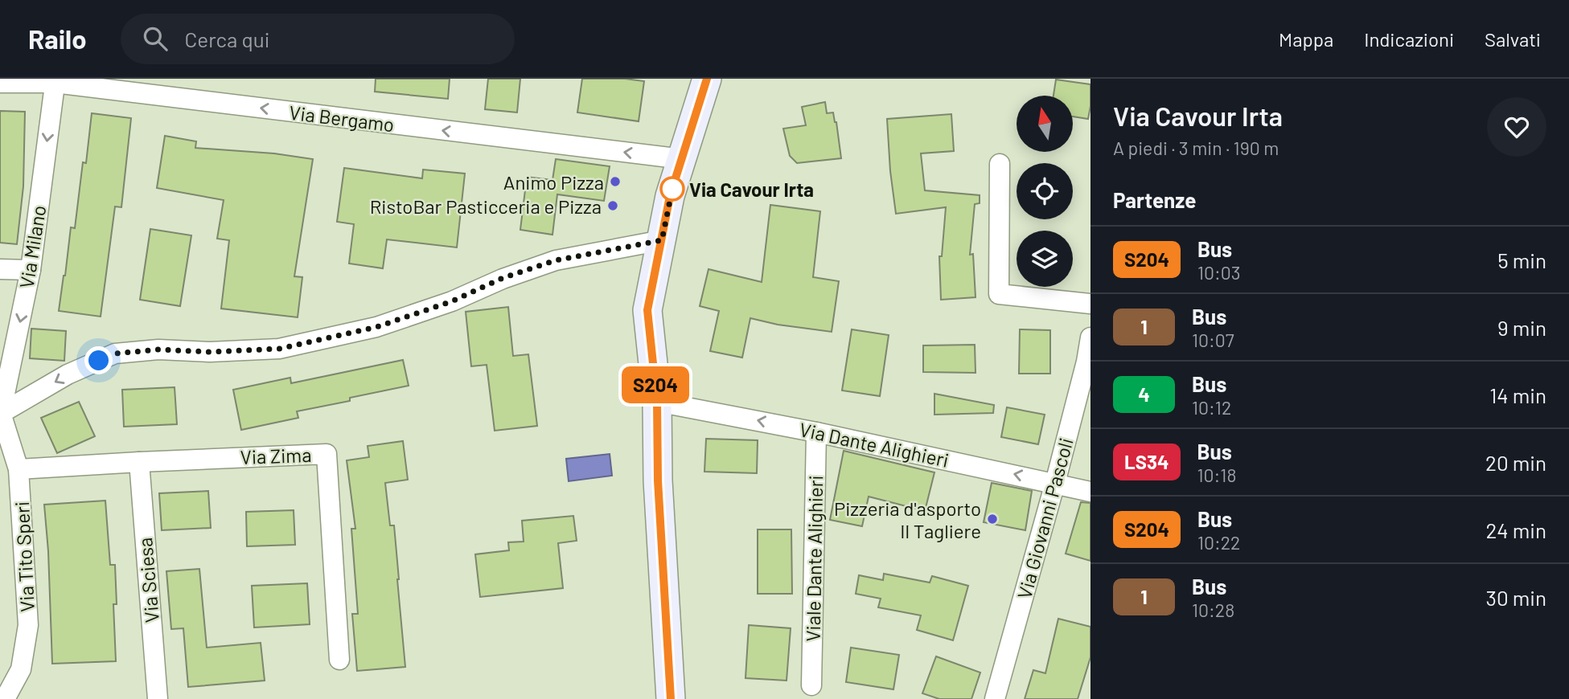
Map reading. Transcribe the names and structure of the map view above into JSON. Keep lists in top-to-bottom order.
{
  "streets": {
    "street": [
      "Via Bergamo",
      "Via Milano",
      "Via Dante Alighieri",
      "Via Zima",
      "Via Giovanni Pascoli",
      "Via Tito Speri",
      "Viale Dante Alighieri",
      "Via Sciesa"
    ]
  },
  "crossings": [
    ["Via Bergamo", "Via Milano"],
    ["Via Milano", "Via Tito Speri"],
    ["Via Dante Alighieri", "Via Giovanni Pascoli"],
    ["Via Dante Alighieri", "Viale Dante Alighieri"],
    ["Via Zima", "Via Tito Speri"],
    ["Via Zima", "Via Sciesa"]
  ],
  "one_way": ["Via Milano", "Via Dante Alighieri"],
  "places": [
    "Animo Pizza",
    "Via Cavour Irta",
    "RistoBar Pasticceria e Pizza",
    "Pizzeria d'asporto Il Tagliere"
  ],
  "lines": ["bus line S204"],
  "north": "top",
  "page": {
    "header": "Railo",
    "search": "Cerca qui",
    "nav": ["Mappa", "Indicazioni", "Salvati"],
    "on_map": "S204",
    "heading": [
      ["Via Cavour Irta", "A piedi · 3 min · 190 m"],
      "Partenze"
    ],
    "list": [
      {
        "mark": "S204",
        "name": "Bus",
        "note": "10:03",
        "value": "5 min"
      },
      {
        "mark": "1",
        "name": "Bus",
        "note": "10:07",
        "value": "9 min"
      },
      {
        "mark": "4",
        "name": "Bus",
        "note": "10:12",
        "value": "14 min"
      },
      {
        "mark": "LS34",
        "name": "Bus",
        "note": "10:18",
        "value": "20 min"
      },
      {
        "mark": "S204",
        "name": "Bus",
        "note": "10:22",
        "value": "24 min"
      },
      {
        "mark": "1",
        "name": "Bus",
        "note": "10:28",
        "value": "30 min"
      }
    ]
  }
}
